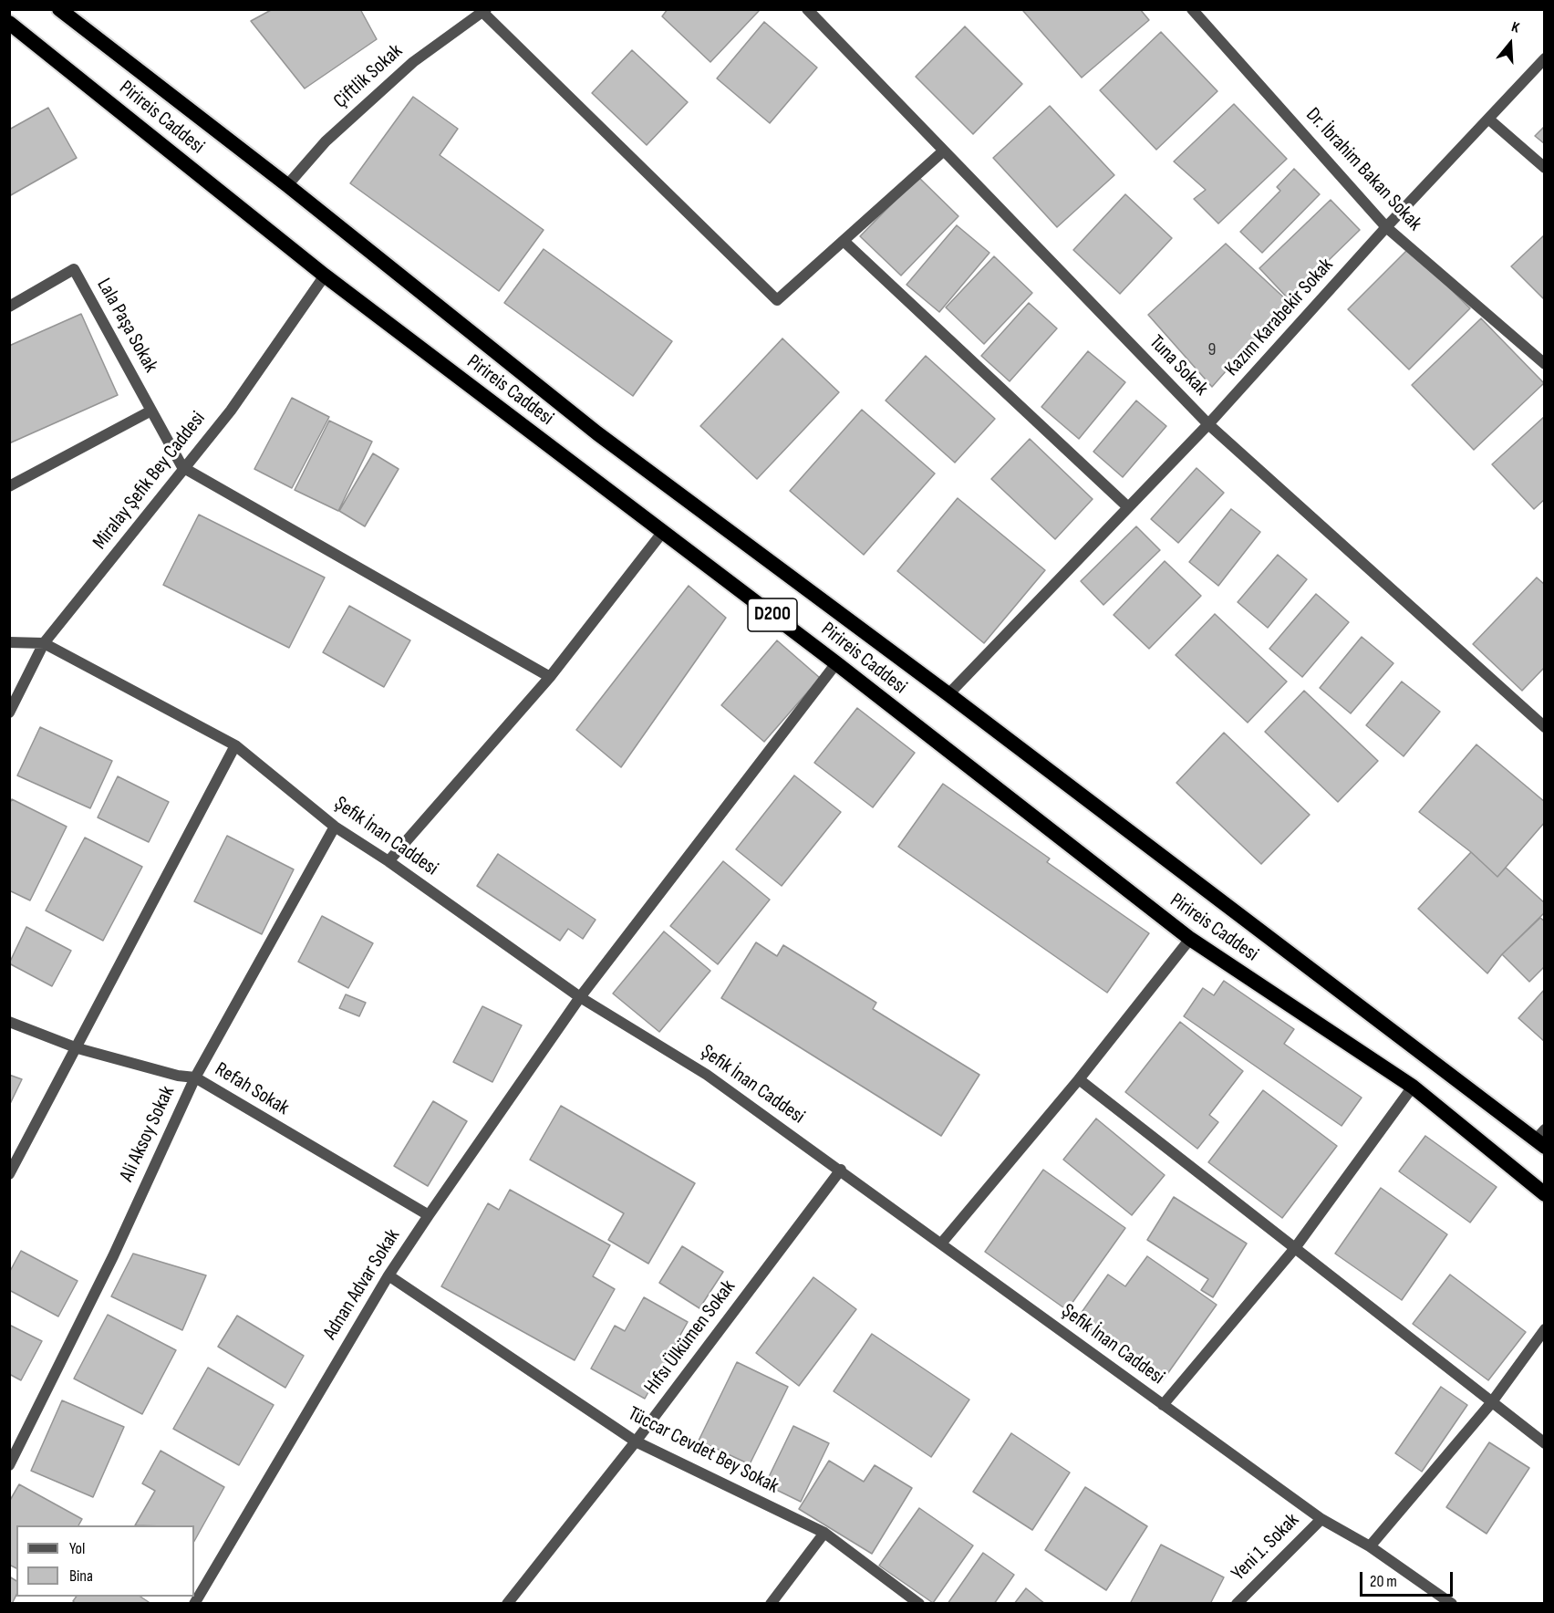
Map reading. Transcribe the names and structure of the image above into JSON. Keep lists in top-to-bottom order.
{
  "streets": {
    "highway": ["Pirireis Caddesi", "D200"],
    "street": [
      "Çiftlik Sokak",
      "Dr. İbrahim Bakan Sokak",
      "Kazım Karabekir Sokak",
      "Lala Paşa Sokak",
      "Tuna Sokak",
      "Miralay Şefik Bey Caddesi",
      "Şefik İnan Caddesi",
      "Refah Sokak",
      "Ali Aksoy Sokak",
      "Adnan Advar Sokak",
      "Hıfsı Ülkümen Sokak",
      "Tüccar Cevdet Bey Sokak",
      "Yeni 1. Sokak"
    ]
  },
  "crossings": [
    ["Çiftlik Sokak", "Pirireis Caddesi"],
    ["Pirireis Caddesi", "Kazım Karabekir Sokak"],
    ["Pirireis Caddesi", "Miralay Şefik Bey Caddesi"],
    ["Pirireis Caddesi", "Adnan Advar Sokak"],
    ["Dr. İbrahim Bakan Sokak", "Kazım Karabekir Sokak"],
    ["Kazım Karabekir Sokak", "Tuna Sokak"],
    ["Lala Paşa Sokak", "Miralay Şefik Bey Caddesi"],
    ["Miralay Şefik Bey Caddesi", "Şefik İnan Caddesi"],
    ["Şefik İnan Caddesi", "Ali Aksoy Sokak"],
    ["Şefik İnan Caddesi", "Adnan Advar Sokak"],
    ["Şefik İnan Caddesi", "Hıfsı Ülkümen Sokak"],
    ["Şefik İnan Caddesi", "Yeni 1. Sokak"],
    ["Refah Sokak", "Ali Aksoy Sokak"],
    ["Refah Sokak", "Adnan Advar Sokak"],
    ["Adnan Advar Sokak", "Tüccar Cevdet Bey Sokak"],
    ["Hıfsı Ülkümen Sokak", "Tüccar Cevdet Bey Sokak"]
  ],
  "house_numbers": ["9"],
  "legend": ["Yol", "Bina"],
  "scale_bar": "20 m",
  "north": "top"
}
